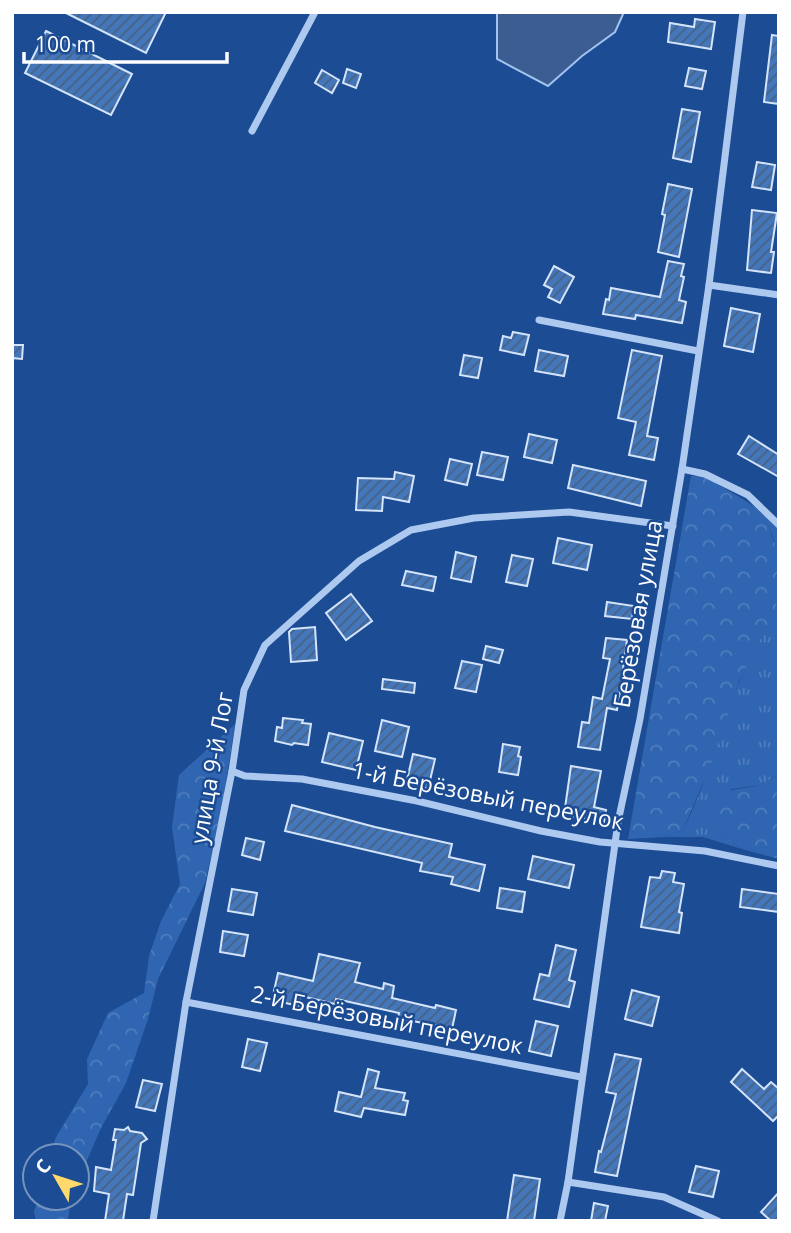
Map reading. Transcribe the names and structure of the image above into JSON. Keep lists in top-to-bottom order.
{
  "streets": {
    "street": [
      "Берёзовая улица",
      "улица 9-й Лог",
      "1-й Берёзовый переулок",
      "2-й Берёзовый переулок"
    ]
  },
  "crossings": [
    ["Берёзовая улица", "улица 9-й Лог"],
    ["Берёзовая улица", "1-й Берёзовый переулок"],
    ["Берёзовая улица", "2-й Берёзовый переулок"],
    ["улица 9-й Лог", "1-й Берёзовый переулок"],
    ["улица 9-й Лог", "2-й Берёзовый переулок"]
  ],
  "scale_bar": "100 m",
  "north": "top left"
}
